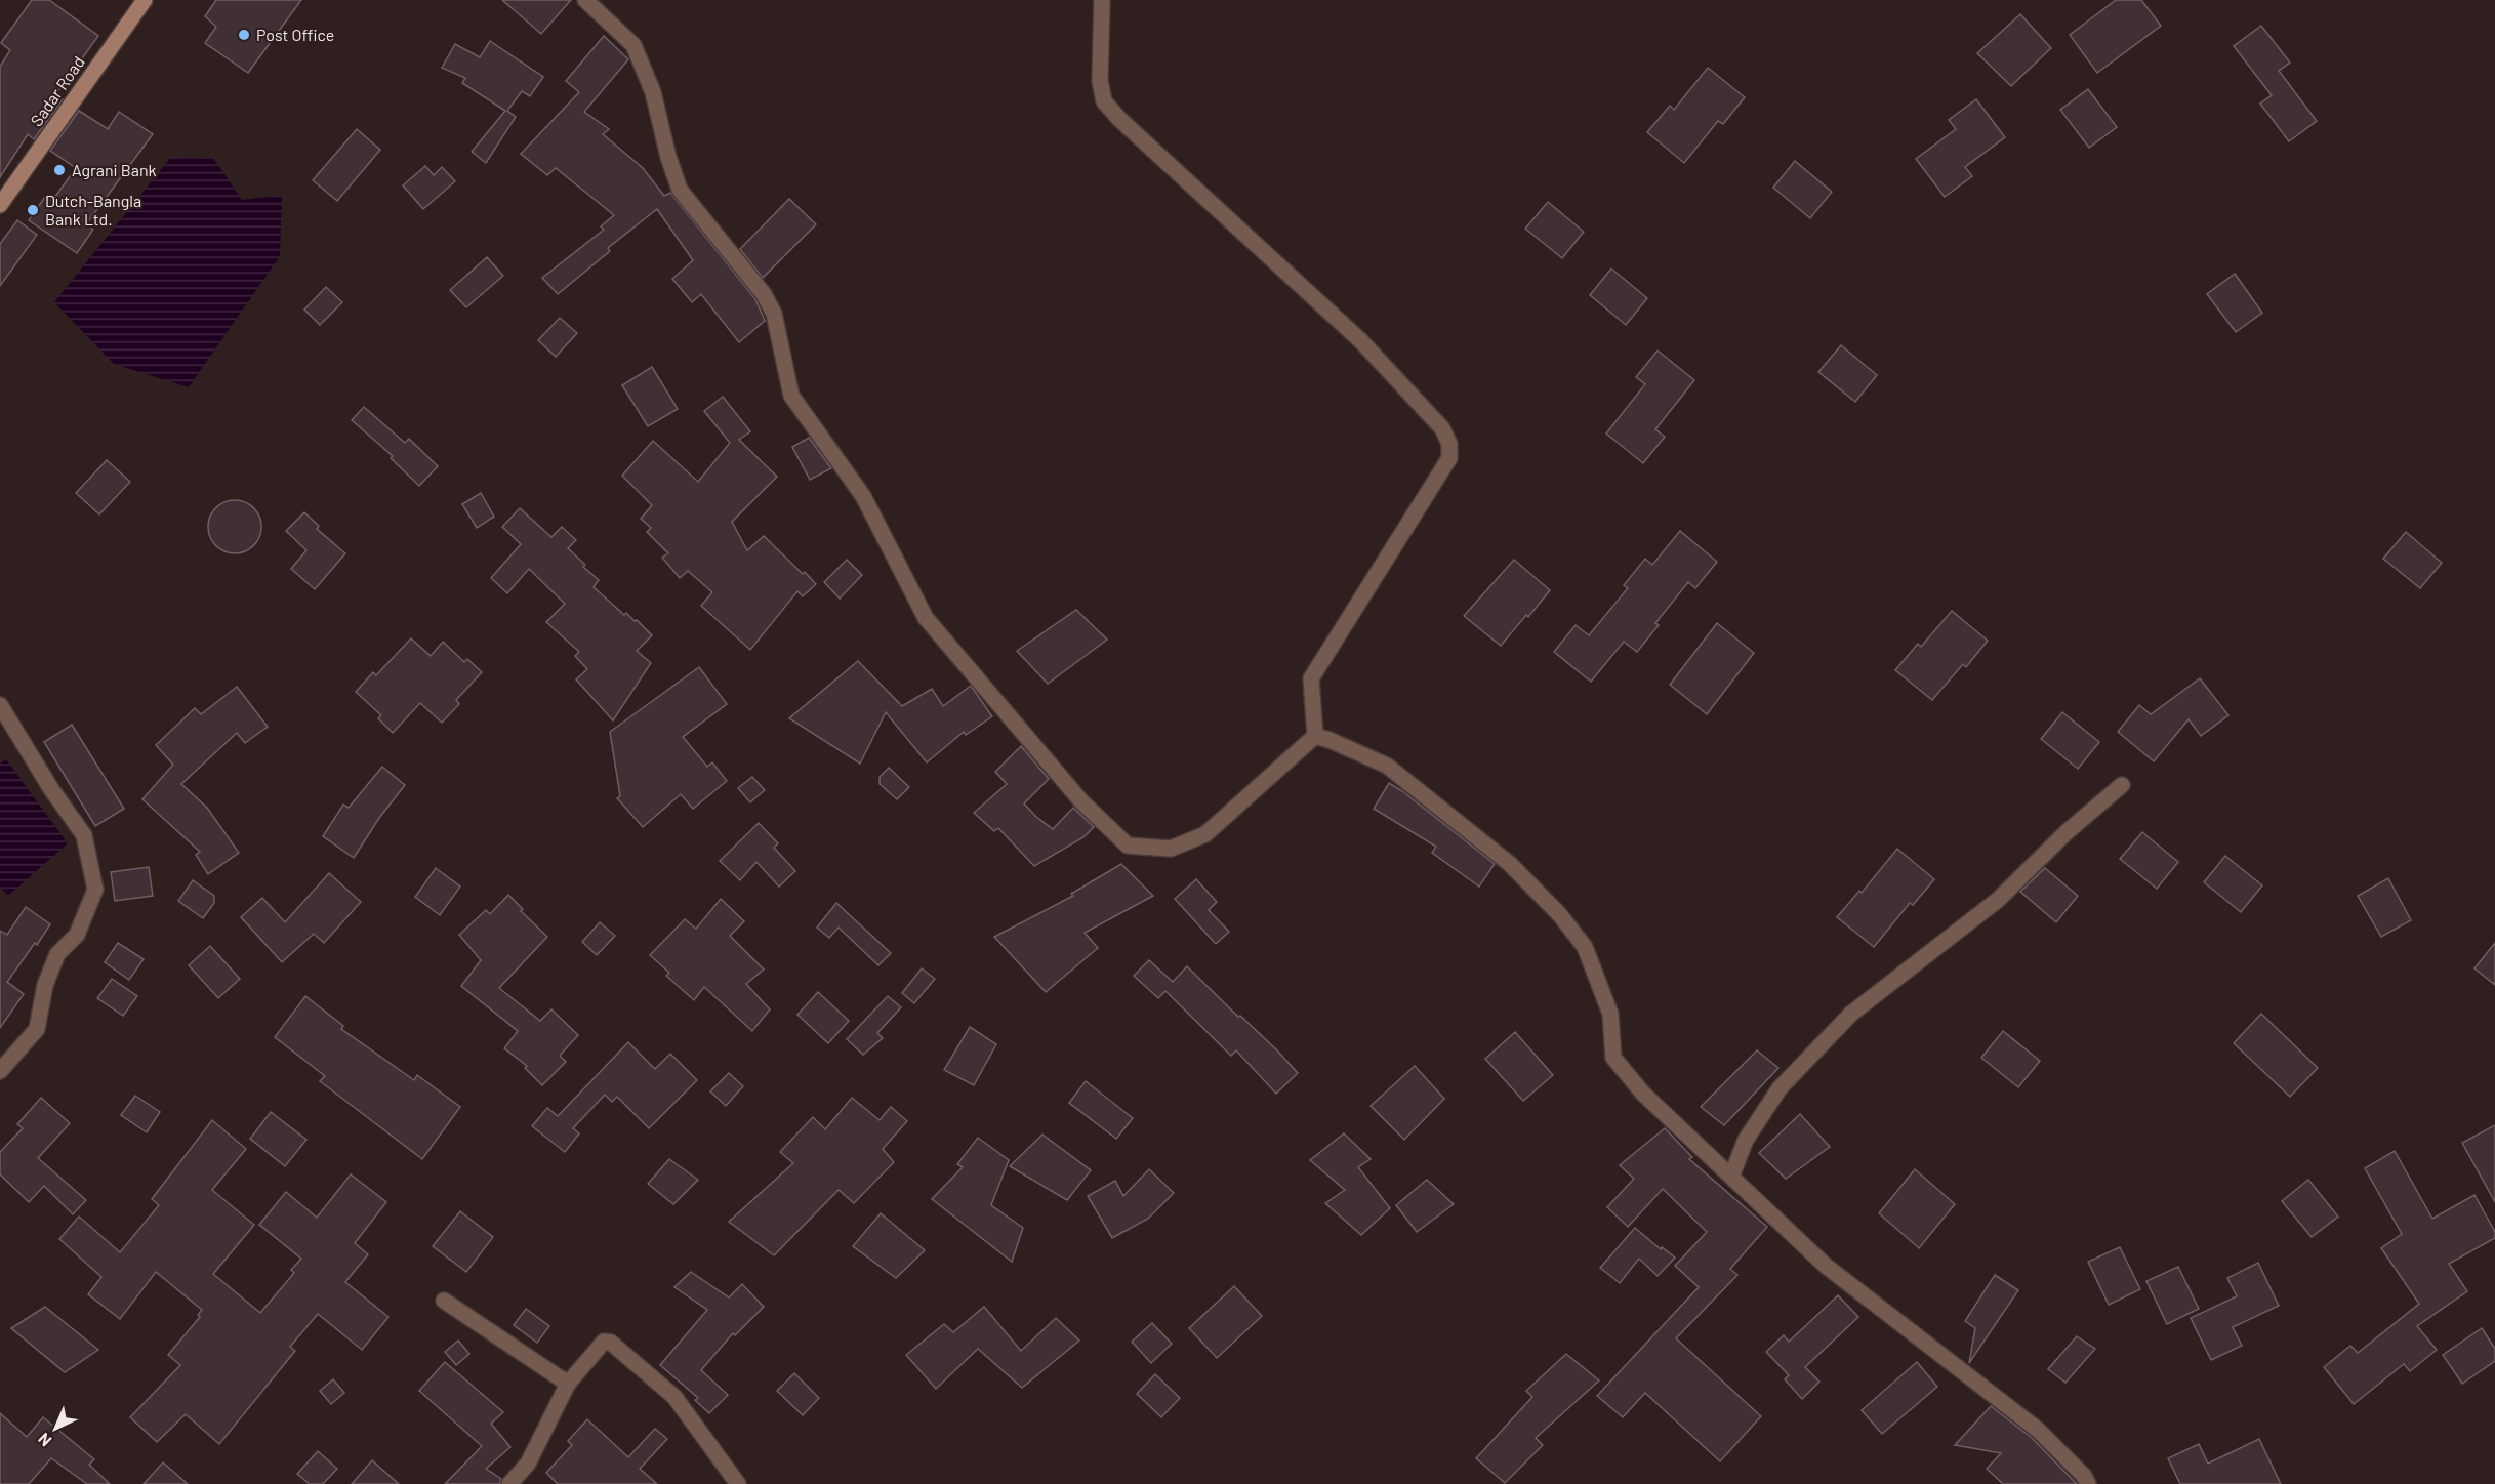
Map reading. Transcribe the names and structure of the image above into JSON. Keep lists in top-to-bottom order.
{
  "streets": {
    "main road": ["Sadar Road"]
  },
  "places": ["Post Office", "Agrani Bank", "Dutch-Bangla Bank Ltd."],
  "north": "bottom left"
}
